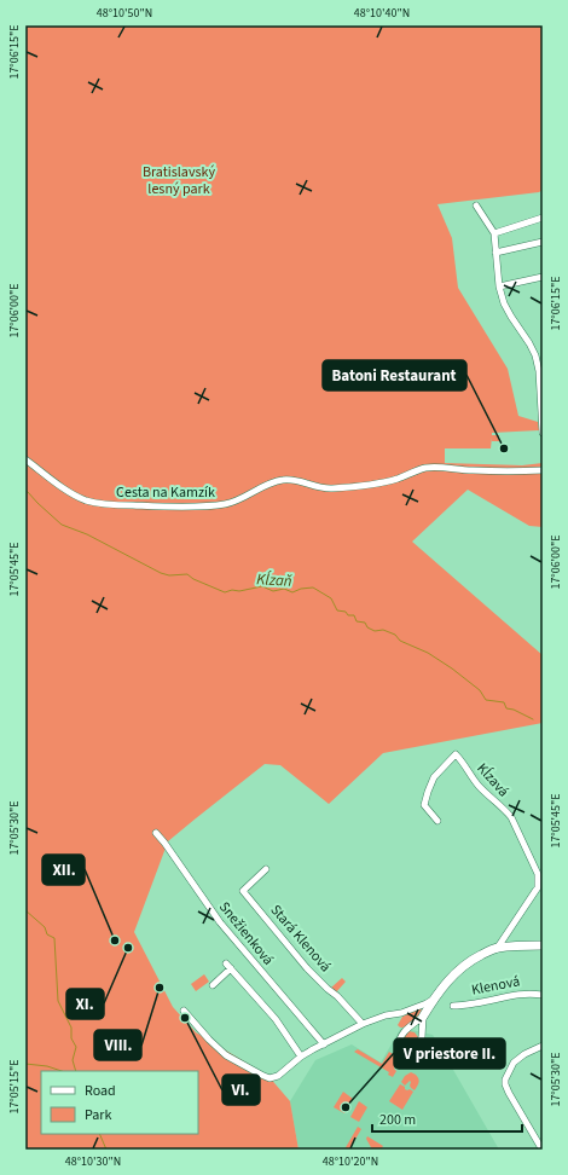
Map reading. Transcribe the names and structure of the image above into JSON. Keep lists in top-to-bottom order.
{
  "streets": {
    "street": [
      "Cesta na Kamzík",
      "Kĺzavá",
      "Snežienková",
      "Stará Klenová",
      "Klenová"
    ]
  },
  "water": ["Kĺzaň"],
  "parks": ["Bratislavský lesný park"],
  "places": [
    "Batoni Restaurant",
    "XII.",
    "XI.",
    "VIII.",
    "VI.",
    "V priestore II."
  ],
  "legend": ["Road", "Park"],
  "scale_bar": "200 m",
  "coordinates": [
    "48°10'50\"N",
    "48°10'40\"N",
    "17°06'15\"E",
    "17°06'00\"E",
    "17°05'45\"E",
    "17°05'30\"E",
    "17°05'15\"E",
    "48°10'30\"N",
    "48°10'20\"N"
  ]
}
